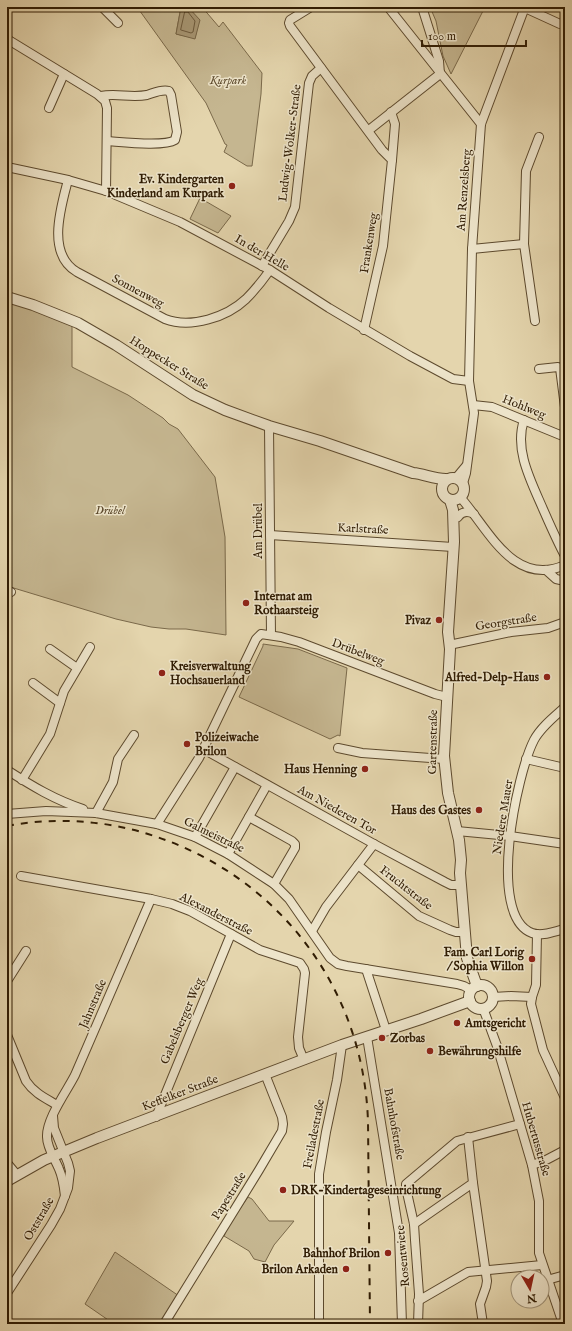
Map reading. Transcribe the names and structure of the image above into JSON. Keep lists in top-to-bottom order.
{
  "streets": {
    "street": [
      "Ludwig-Wolker-Straße",
      "Am Renzelsberg",
      "Frankenweg",
      "In der Helle",
      "Sonnenweg",
      "Hoppecker Straße",
      "Hohlweg",
      "Karlstraße",
      "Am Drübel",
      "Georgstraße",
      "Drübelweg",
      "Gartenstraße",
      "Am Niederen Tor",
      "Niedere Mauer",
      "Galmeistraße",
      "Fruchtstraße",
      "Alexanderstraße",
      "Jahnstraße",
      "Gabelsberger Weg",
      "Keffelker Straße",
      "Bahnhofstraße",
      "Freiladestraße",
      "Hubertusstraße",
      "Papestraße",
      "Oststraße",
      "Rosentwiete"
    ]
  },
  "crossings": [
    ["Ludwig-Wolker-Straße", "In der Helle"],
    ["Am Renzelsberg", "In der Helle"],
    ["Frankenweg", "In der Helle"],
    ["In der Helle", "Sonnenweg"],
    ["Hoppecker Straße", "Am Drübel"],
    ["Hoppecker Straße", "Gartenstraße"],
    ["Karlstraße", "Am Drübel"],
    ["Karlstraße", "Gartenstraße"],
    ["Am Drübel", "Drübelweg"],
    ["Georgstraße", "Gartenstraße"],
    ["Drübelweg", "Gartenstraße"],
    ["Drübelweg", "Am Niederen Tor"],
    ["Gartenstraße", "Am Niederen Tor"],
    ["Gartenstraße", "Galmeistraße"],
    ["Gartenstraße", "Fruchtstraße"],
    ["Gartenstraße", "Hubertusstraße"],
    ["Galmeistraße", "Hubertusstraße"],
    ["Alexanderstraße", "Jahnstraße"],
    ["Alexanderstraße", "Gabelsberger Weg"],
    ["Alexanderstraße", "Keffelker Straße"],
    ["Jahnstraße", "Keffelker Straße"],
    ["Jahnstraße", "Oststraße"],
    ["Gabelsberger Weg", "Keffelker Straße"],
    ["Keffelker Straße", "Bahnhofstraße"],
    ["Keffelker Straße", "Freiladestraße"],
    ["Keffelker Straße", "Papestraße"],
    ["Keffelker Straße", "Oststraße"]
  ],
  "parks": ["Kurpark", "Drübel"],
  "places": [
    "Ev. Kindergarten Kinderland am Kurpark",
    "Internat am Rothaarsteig",
    "Pivaz",
    "Kreisverwaltung Hochsauerland",
    "Alfred-Delp-Haus",
    "Polizeiwache Brilon",
    "Haus Henning",
    "Haus des Gastes",
    "Fam. Carl Lorig / Sophia Willon",
    "Amtsgericht",
    "Zorbas",
    "Bewährungshilfe",
    "DRK-Kindertageseinrichtung",
    "Bahnhof Brilon",
    "Brilon Arkaden"
  ],
  "scale_bar": "100 m",
  "north": "bottom"
}
